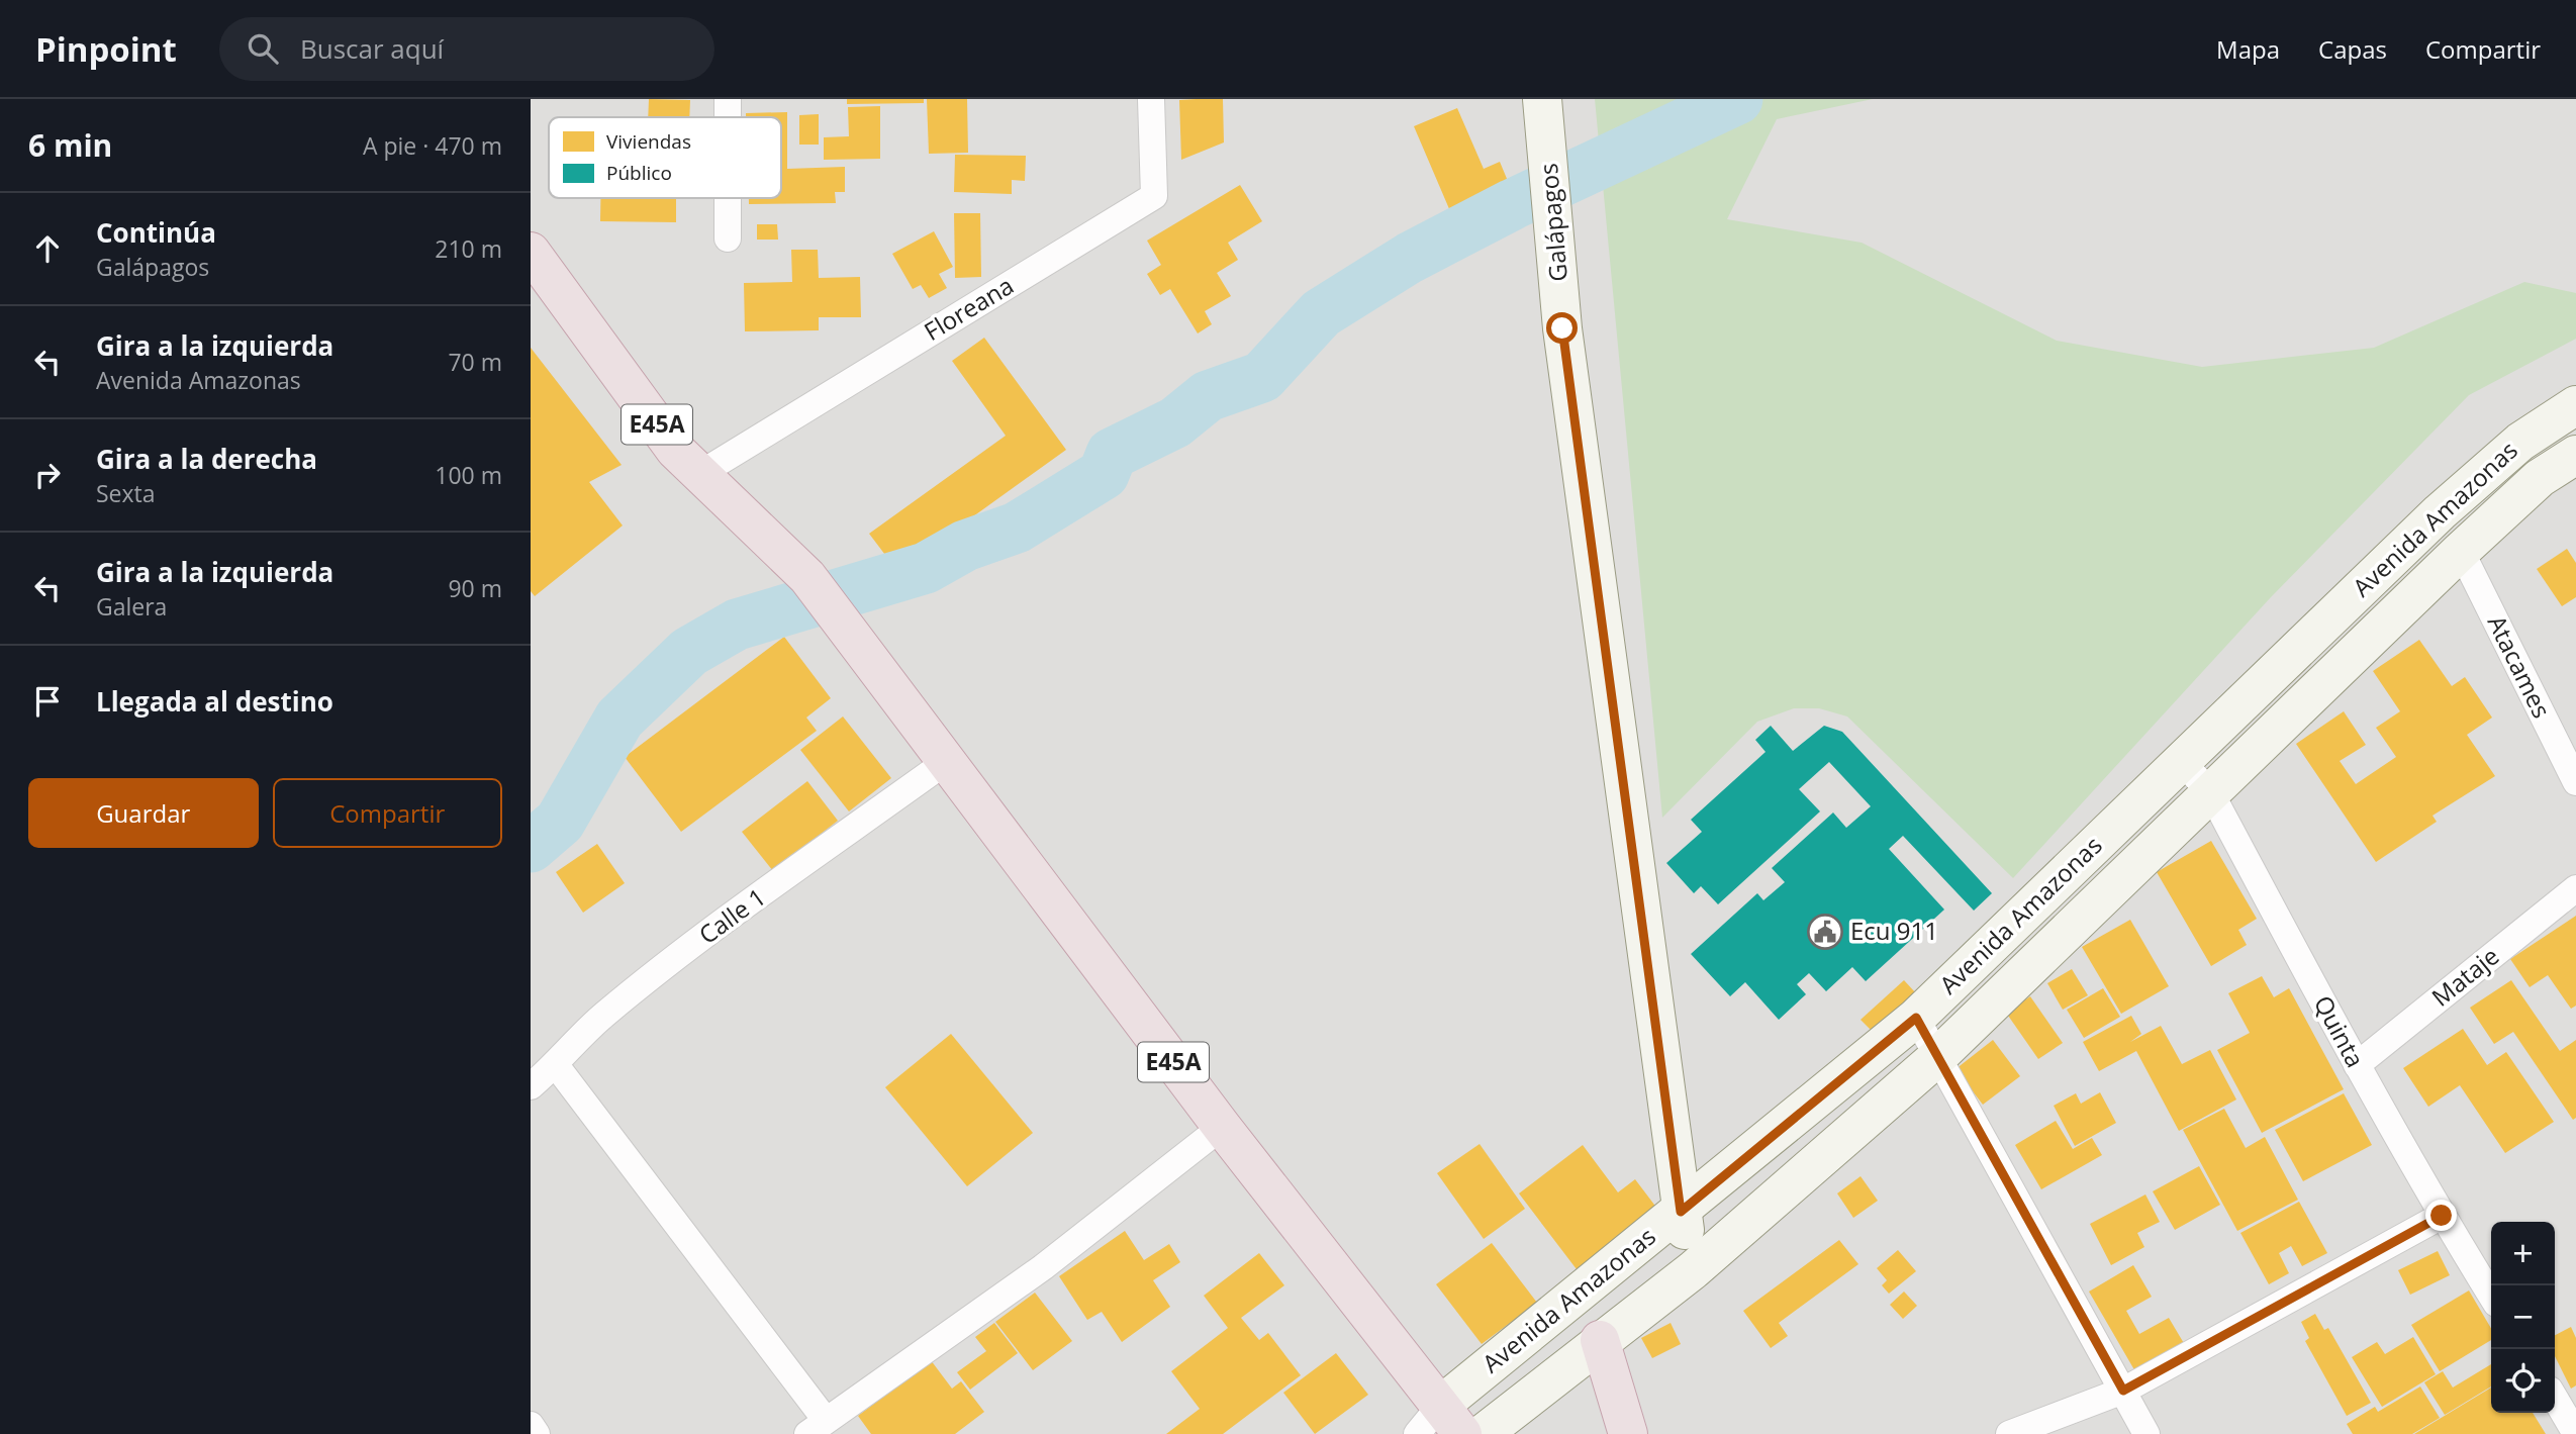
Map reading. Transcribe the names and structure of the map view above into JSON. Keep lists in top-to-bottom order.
{
  "streets": {
    "highway": ["E45A"],
    "main road": ["Galápagos", "Avenida Amazonas"],
    "street": [
      "Floreana",
      "Atacames",
      "Calle 1",
      "Mataje",
      "Quinta"
    ]
  },
  "crossings": [
    ["Galápagos", "Avenida Amazonas"],
    ["Floreana", "E45A"],
    ["E45A", "Avenida Amazonas"],
    ["E45A", "Calle 1"],
    ["Avenida Amazonas", "Atacames"],
    ["Avenida Amazonas", "Quinta"],
    ["Mataje", "Quinta"]
  ],
  "places": {
    "public building": ["Ecu 911"]
  },
  "legend": ["Viviendas", "Público"],
  "page": {
    "header": "Pinpoint",
    "search": "Buscar aquí",
    "nav": ["Mapa", "Capas", "Compartir"],
    "heading": ["6 min", "A pie · 470 m"],
    "list": [
      ["Continúa", "Galápagos", "210 m"],
      ["Gira a la izquierda", "Avenida Amazonas", "70 m"],
      ["Gira a la derecha", "Sexta", "100 m"],
      ["Gira a la izquierda", "Galera", "90 m"],
      "Llegada al destino"
    ],
    "buttons": ["Guardar", "Compartir"],
    "map_buttons": ["+", "−"]
  }
}
